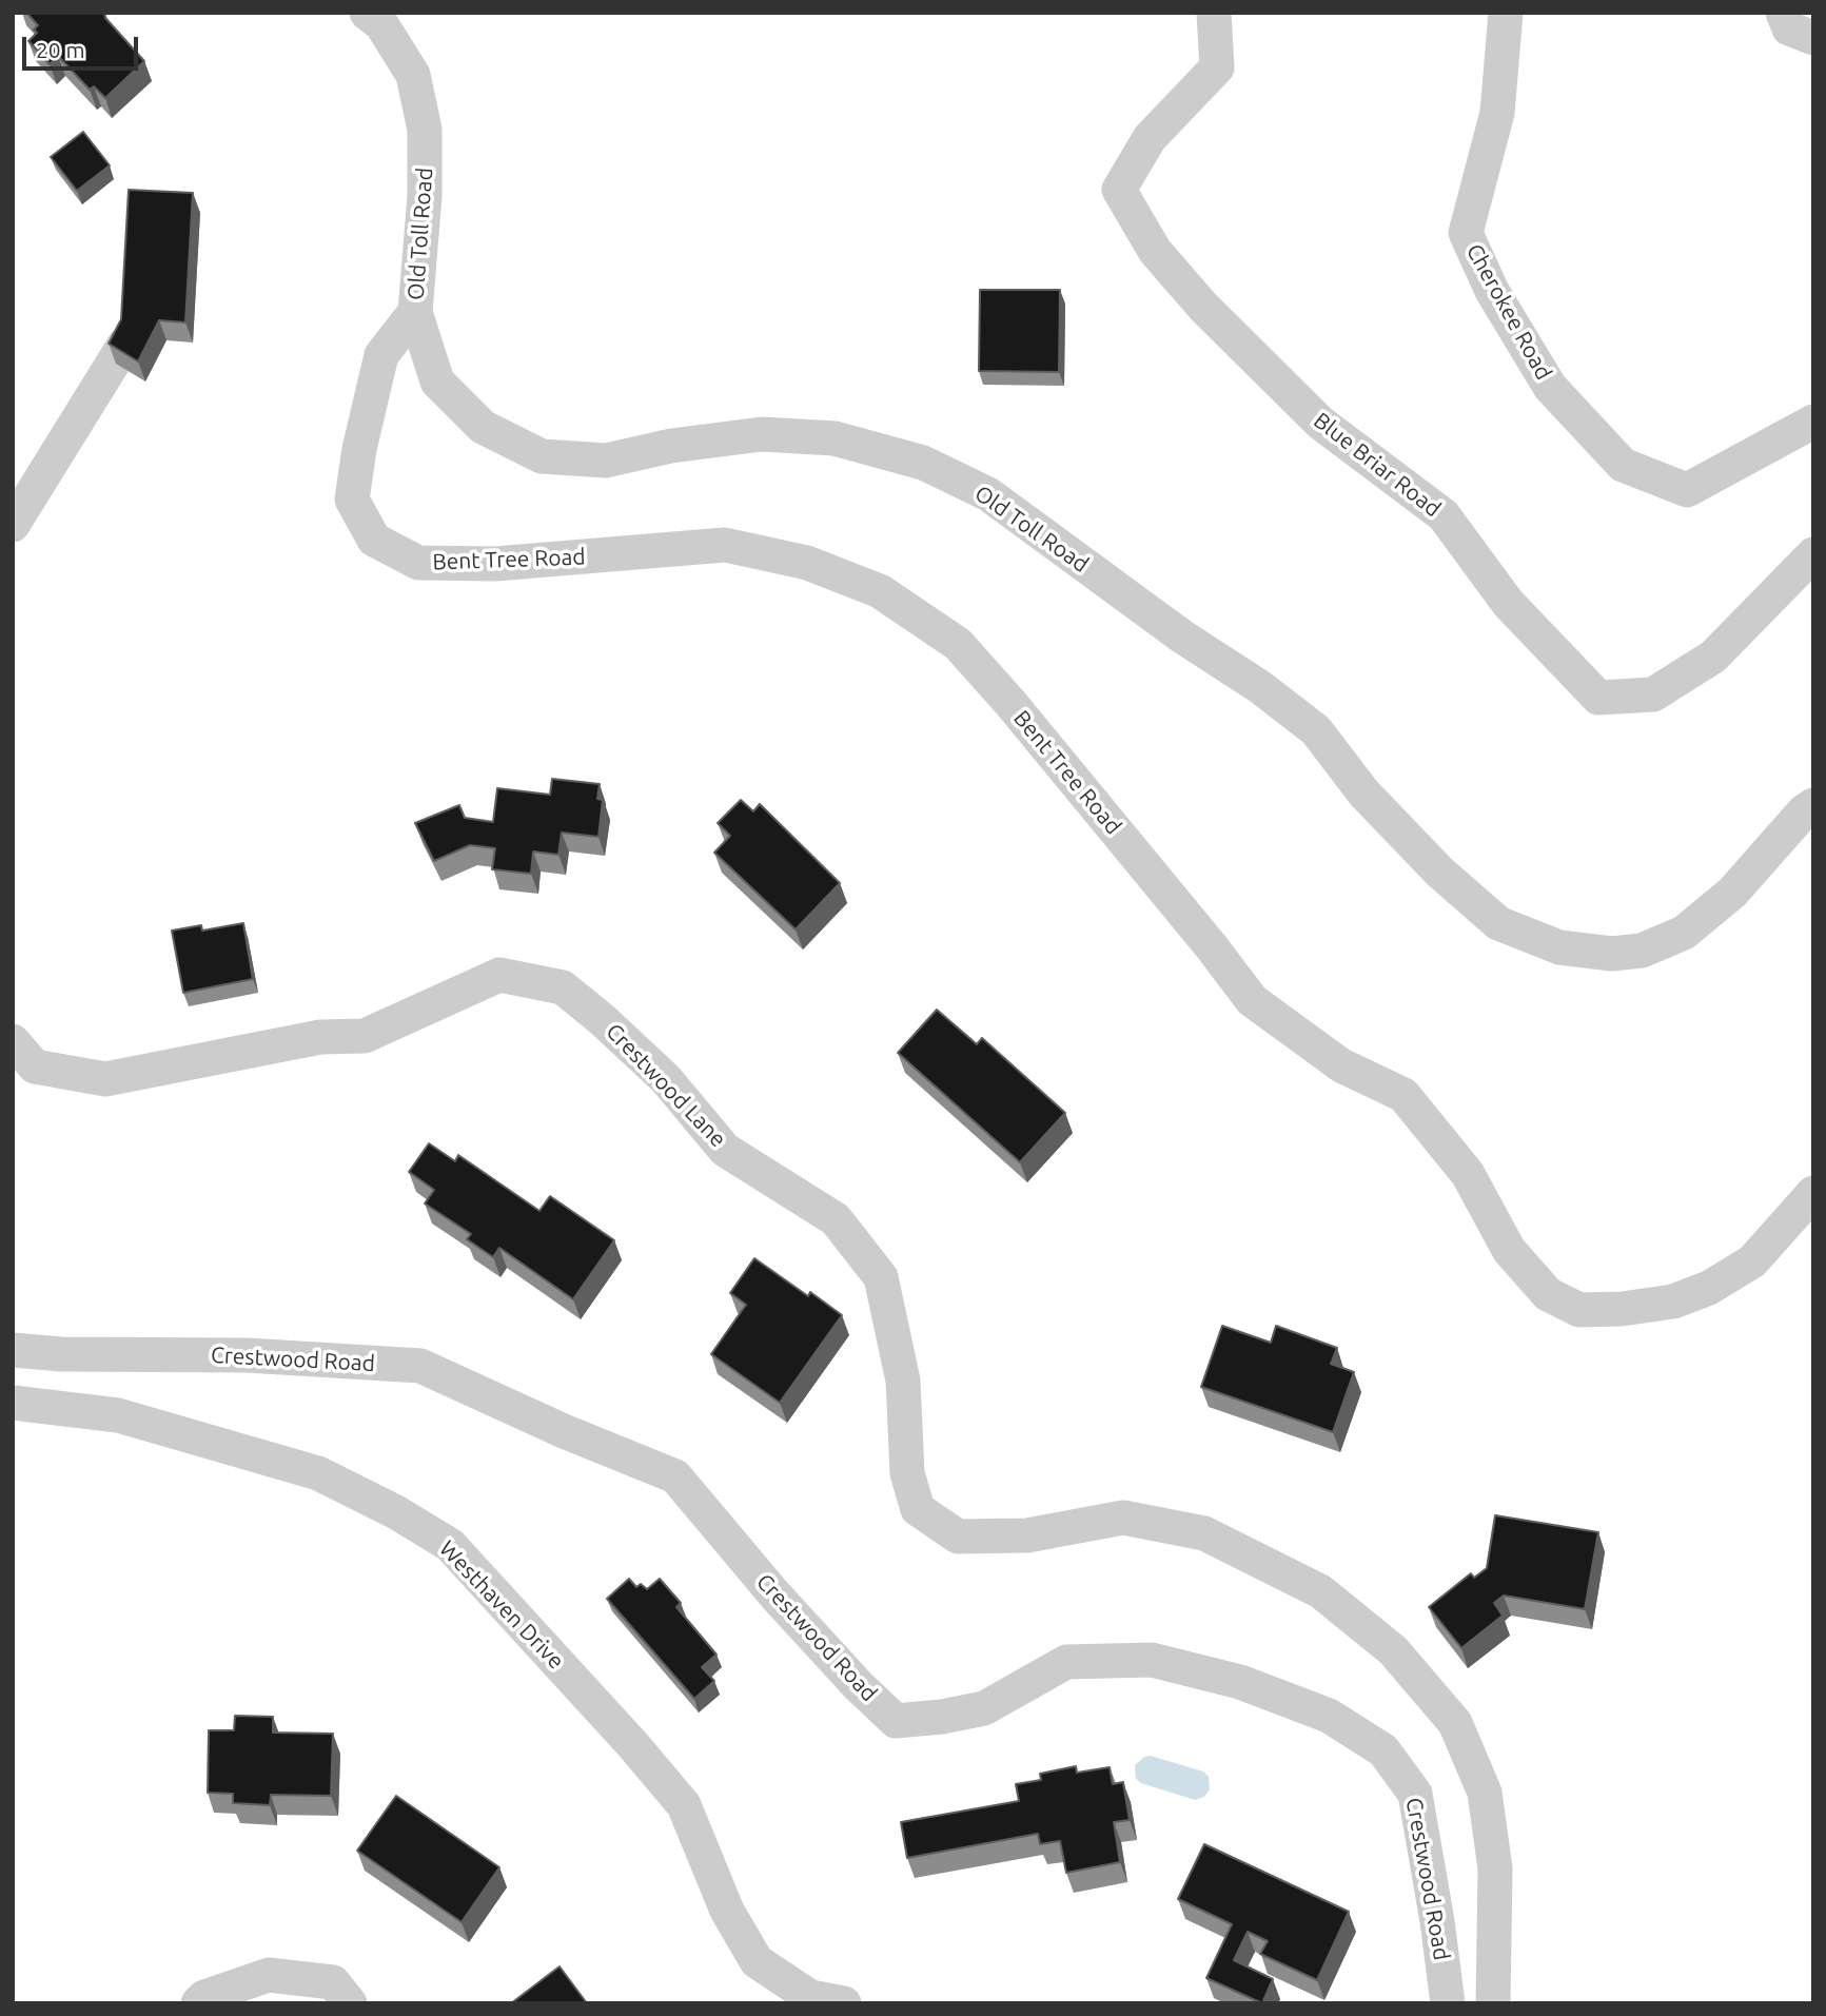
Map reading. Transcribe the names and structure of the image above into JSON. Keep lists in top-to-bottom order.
{
  "streets": {
    "street": [
      "Old Toll Road",
      "Cherokee Road",
      "Blue Briar Road",
      "Bent Tree Road",
      "Crestwood Lane",
      "Crestwood Road",
      "Westhaven Drive"
    ]
  },
  "crossings": [
    ["Old Toll Road", "Bent Tree Road"]
  ],
  "scale_bar": "20 m"
}
